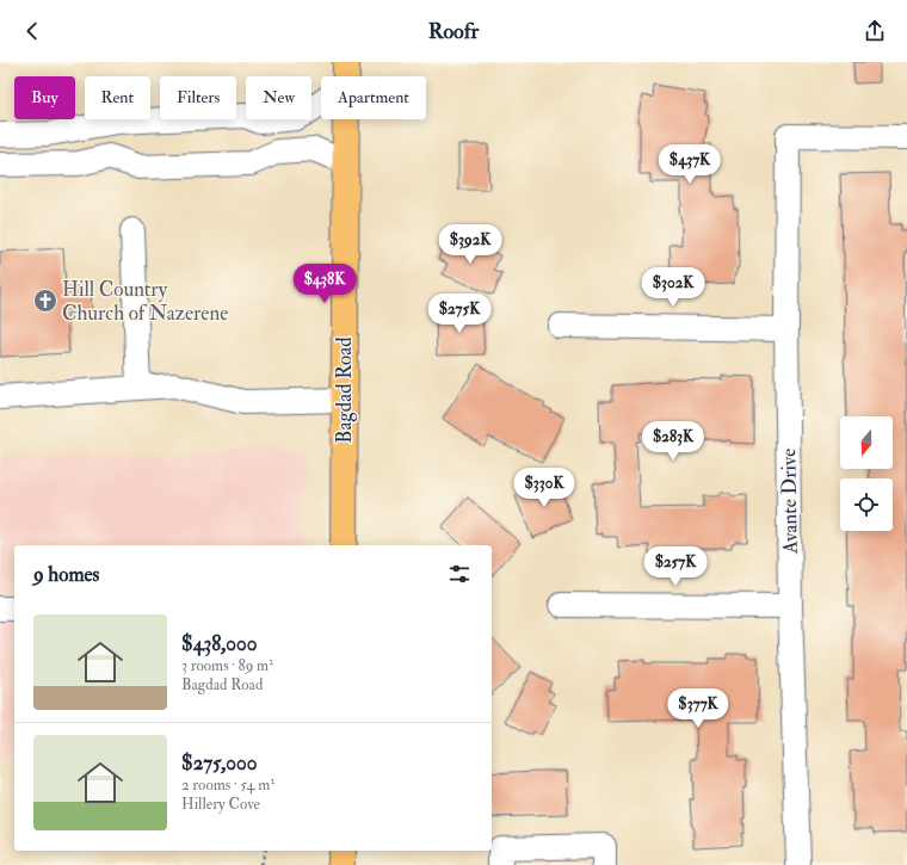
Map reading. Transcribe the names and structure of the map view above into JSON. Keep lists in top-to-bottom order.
{
  "streets": {
    "main road": ["Bagdad Road"],
    "street": ["Avante Drive"]
  },
  "places": {
    "church": ["Hill Country Church of Nazerene"]
  },
  "north": "bottom",
  "page": {
    "header": "Roofr",
    "chip": [
      "Buy",
      "Rent",
      "Filters",
      "New",
      "Apartment"
    ],
    "price": [
      "$437K",
      "$392K",
      "$438K",
      "$302K",
      "$275K",
      "$283K",
      "$330K",
      "$257K",
      "$377K"
    ],
    "heading": "9 homes",
    "list": [
      {
        "name": "$438,000",
        "note": "3 rooms · 89 m² · Bagdad Road"
      },
      {
        "name": "$275,000",
        "note": "2 rooms · 54 m² · Hillery Cove"
      }
    ]
  }
}
